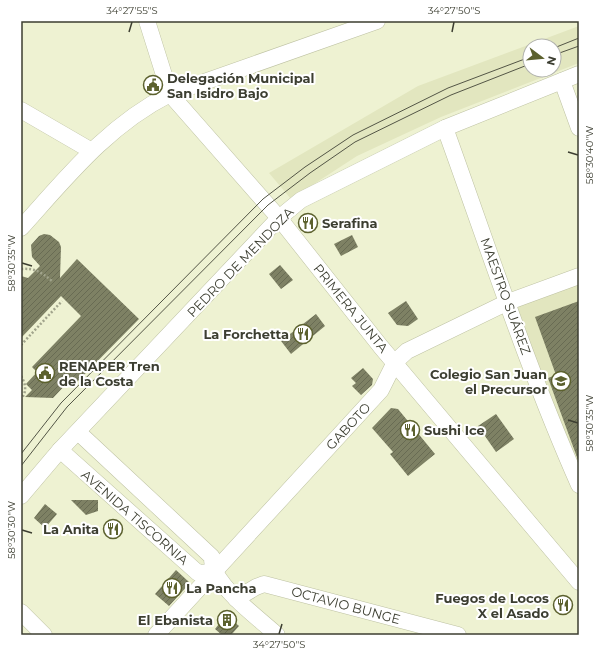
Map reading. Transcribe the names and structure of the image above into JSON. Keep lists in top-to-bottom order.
{
  "streets": {
    "street": [
      "PEDRO DE MENDOZA",
      "MAESTRO SUÁREZ",
      "PRIMERA JUNTA",
      "GABOTO",
      "AVENIDA TISCORNIA",
      "OCTAVIO BUNGE"
    ]
  },
  "crossings": [
    ["PEDRO DE MENDOZA", "MAESTRO SUÁREZ"],
    ["PEDRO DE MENDOZA", "PRIMERA JUNTA"],
    ["PEDRO DE MENDOZA", "AVENIDA TISCORNIA"],
    ["MAESTRO SUÁREZ", "GABOTO"],
    ["PRIMERA JUNTA", "GABOTO"],
    ["GABOTO", "AVENIDA TISCORNIA"],
    ["AVENIDA TISCORNIA", "OCTAVIO BUNGE"]
  ],
  "places": {
    "public building": ["Delegación Municipal San Isidro Bajo", "RENAPER Tren de la Costa"],
    "restaurant": [
      "Serafina",
      "La Forchetta",
      "Sushi Ice",
      "La Anita",
      "La Pancha",
      "Fuegos de Locos X el Asado"
    ],
    "school or university": ["Colegio San Juan el Precursor"],
    "building": ["El Ebanista"]
  },
  "north": "right",
  "coordinates": [
    "34°27'55\"S",
    "34°27'50\"S",
    "58°30'40\"W",
    "58°30'35\"W",
    "58°30'30\"W"
  ]
}
